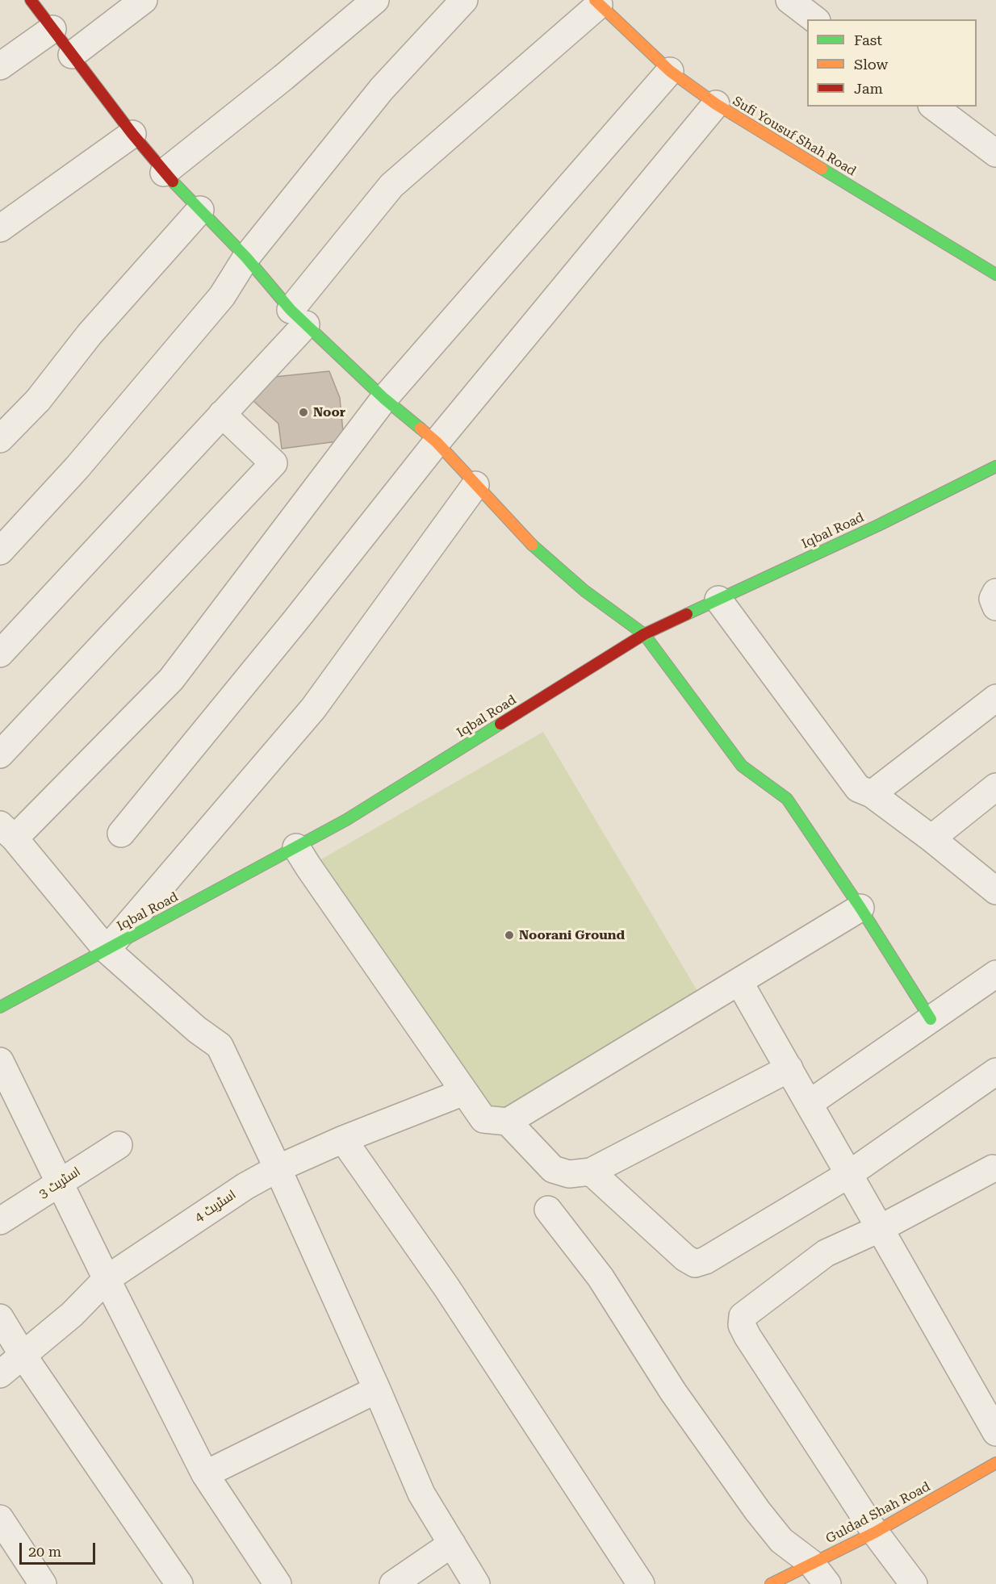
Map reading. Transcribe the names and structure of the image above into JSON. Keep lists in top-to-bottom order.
{
  "streets": {
    "street": [
      "Sufi Yousuf Shah Road",
      "Iqbal Road",
      "اسٹریٹ 3",
      "اسٹریٹ 4",
      "Guldad Shah Road"
    ]
  },
  "places": ["Noor", "Noorani Ground"],
  "legend": ["Fast", "Slow", "Jam"],
  "scale_bar": "20 m"
}
